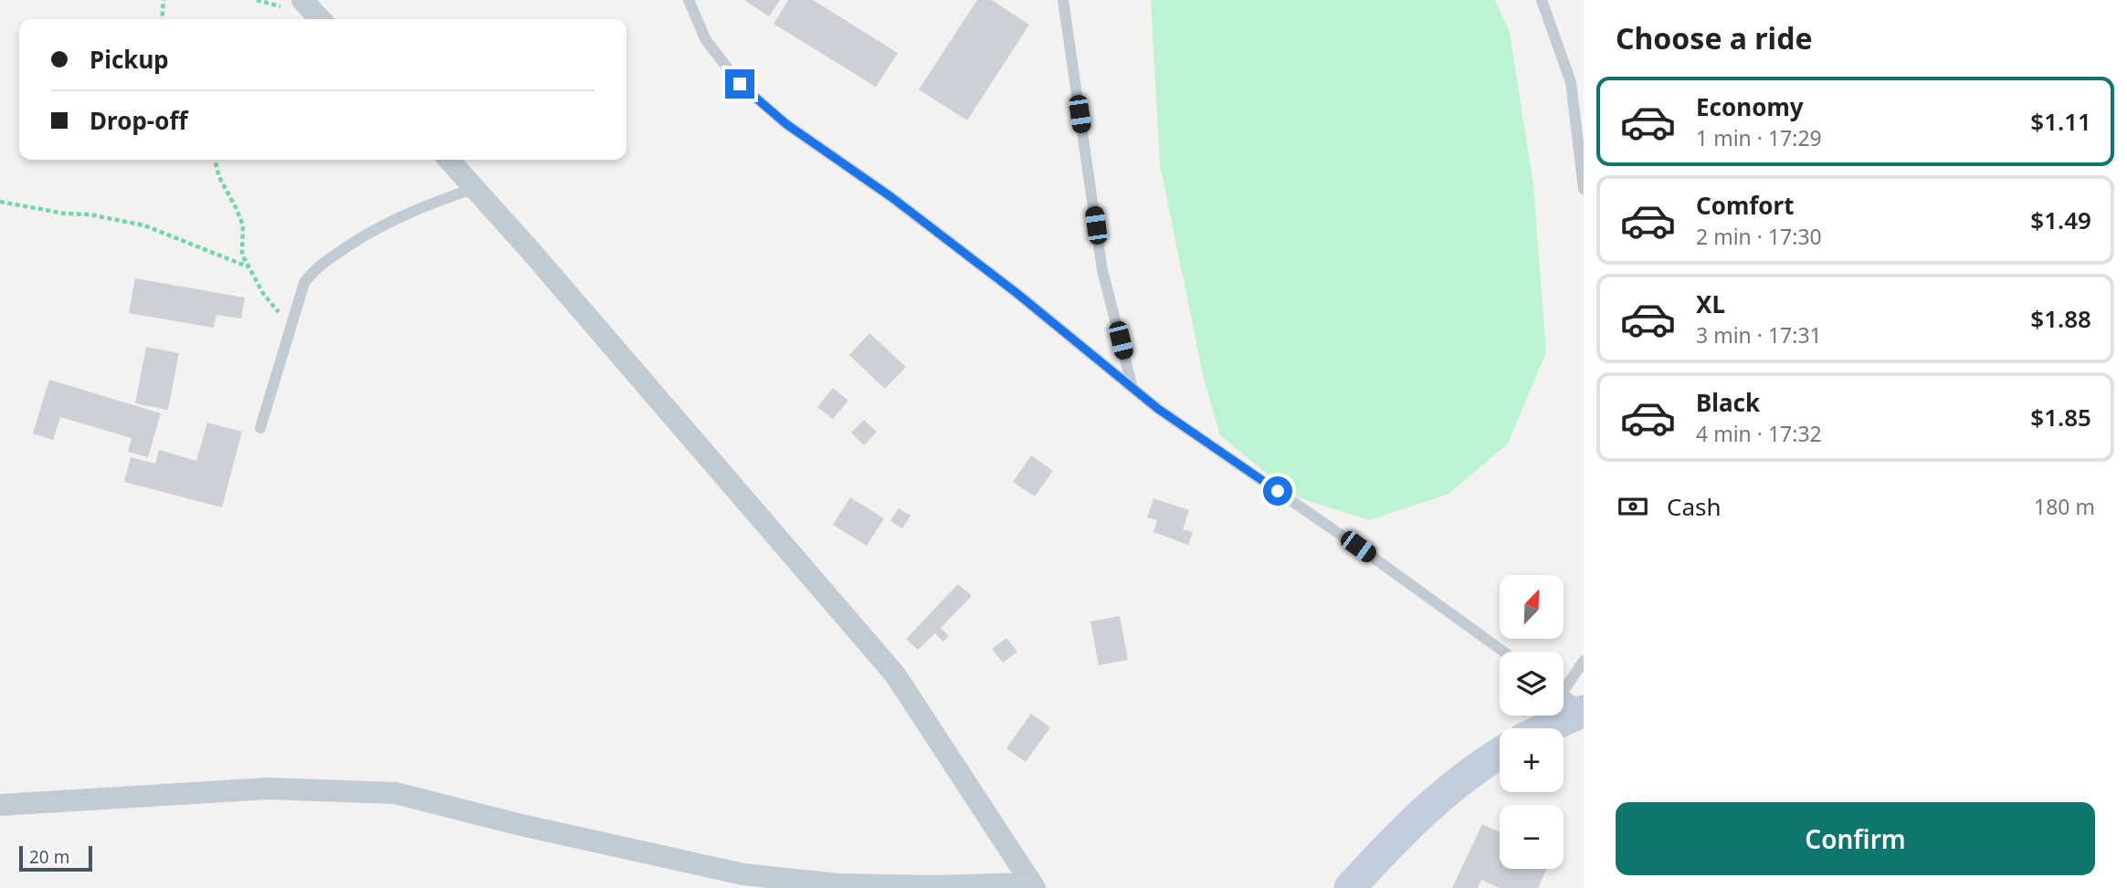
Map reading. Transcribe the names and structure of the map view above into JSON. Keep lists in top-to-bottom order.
{
  "scale_bar": "20 m",
  "north": "top right",
  "page": {
    "heading": "Choose a ride",
    "banner": ["Pickup", "Drop-off"],
    "list": [
      {
        "name": "Economy",
        "note": "1 min · 17:29",
        "value": "$1.11"
      },
      {
        "name": "Comfort",
        "note": "2 min · 17:30",
        "value": "$1.49"
      },
      {
        "name": "XL",
        "note": "3 min · 17:31",
        "value": "$1.88"
      },
      {
        "name": "Black",
        "note": "4 min · 17:32",
        "value": "$1.85"
      }
    ],
    "pay": ["Cash", "180 m"],
    "map_buttons": ["+", "−"],
    "buttons": "Confirm",
    "scale": "20 m"
  }
}
